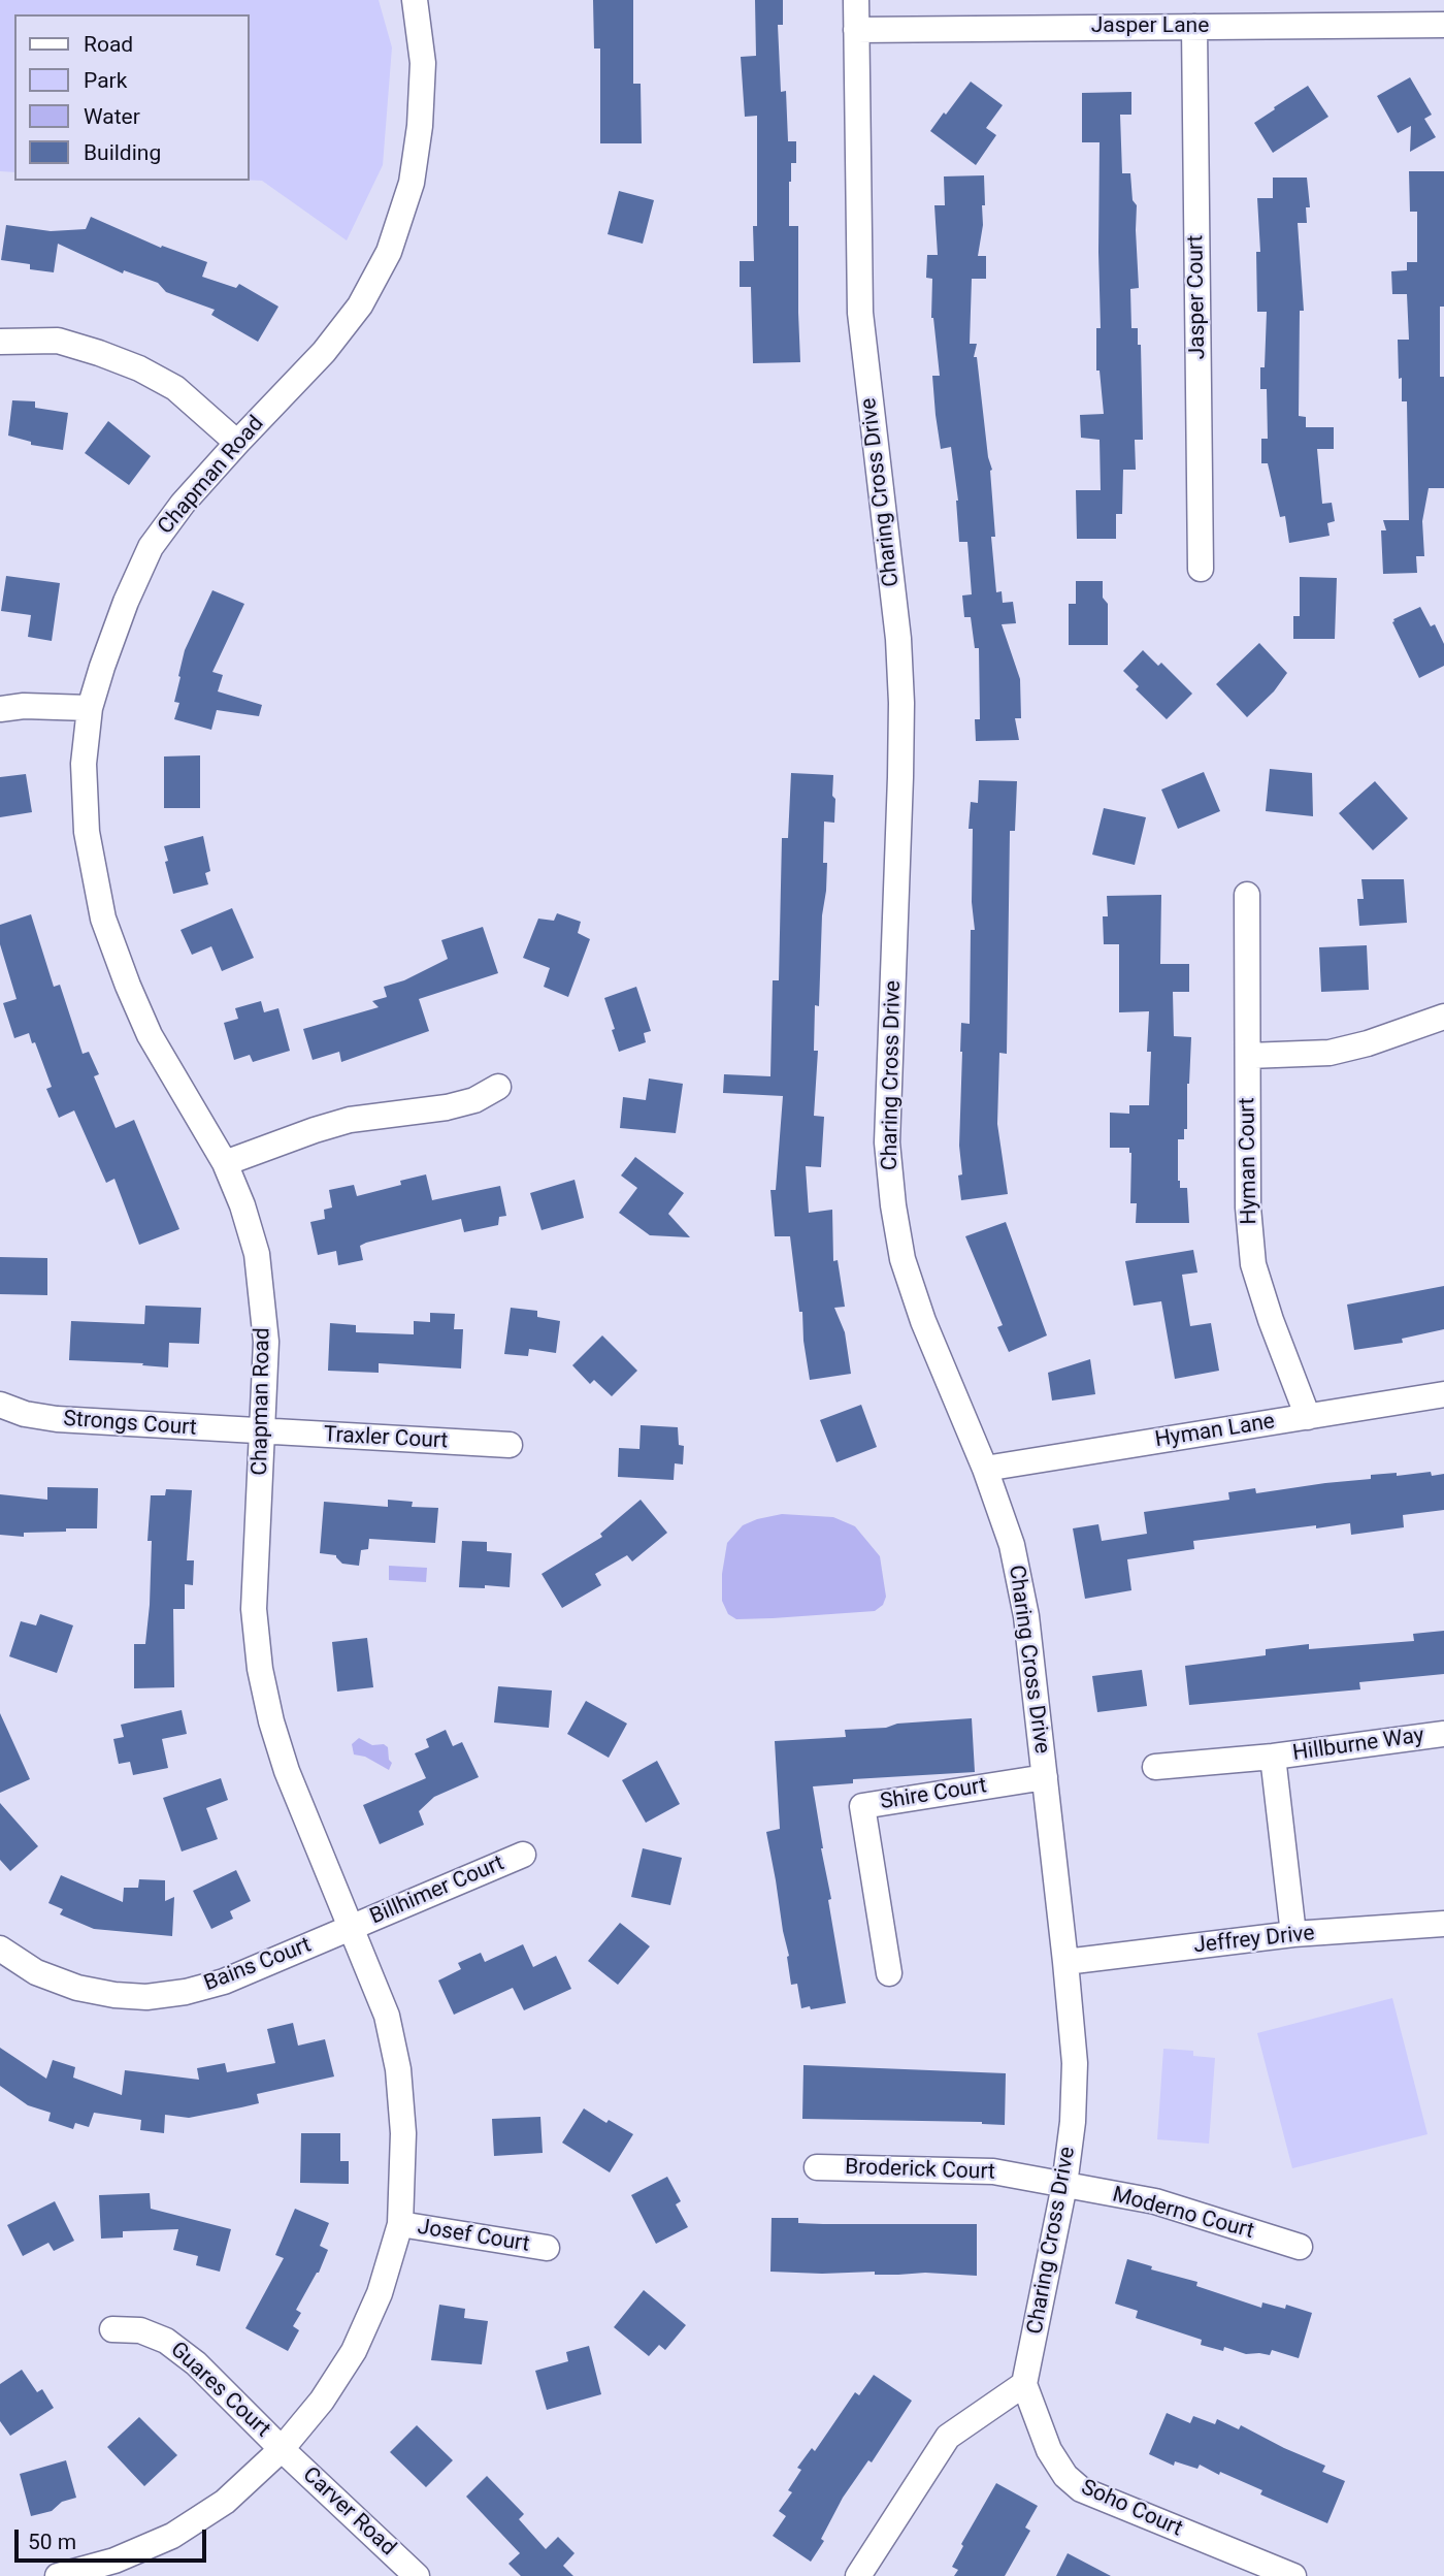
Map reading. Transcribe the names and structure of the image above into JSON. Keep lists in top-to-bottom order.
{
  "streets": {
    "street": [
      "Jasper Lane",
      "Jasper Court",
      "Chapman Road",
      "Charing Cross Drive",
      "Hyman Court",
      "Strongs Court",
      "Hyman Lane",
      "Traxler Court",
      "Hillburne Way",
      "Shire Court",
      "Billhimer Court",
      "Jeffrey Drive",
      "Bains Court",
      "Broderick Court",
      "Moderno Court",
      "Josef Court",
      "Guares Court",
      "Soho Court",
      "Carver Road"
    ]
  },
  "crossings": [
    ["Jasper Lane", "Jasper Court"],
    ["Jasper Lane", "Charing Cross Drive"],
    ["Chapman Road", "Strongs Court"],
    ["Chapman Road", "Traxler Court"],
    ["Chapman Road", "Billhimer Court"],
    ["Chapman Road", "Bains Court"],
    ["Chapman Road", "Josef Court"],
    ["Chapman Road", "Guares Court"],
    ["Chapman Road", "Carver Road"],
    ["Charing Cross Drive", "Hyman Lane"],
    ["Charing Cross Drive", "Shire Court"],
    ["Charing Cross Drive", "Jeffrey Drive"],
    ["Charing Cross Drive", "Broderick Court"],
    ["Charing Cross Drive", "Moderno Court"],
    ["Charing Cross Drive", "Soho Court"],
    ["Hyman Court", "Hyman Lane"],
    ["Strongs Court", "Traxler Court"],
    ["Hillburne Way", "Jeffrey Drive"],
    ["Billhimer Court", "Bains Court"],
    ["Broderick Court", "Moderno Court"],
    ["Guares Court", "Carver Road"]
  ],
  "legend": [
    "Road",
    "Park",
    "Water",
    "Building"
  ],
  "scale_bar": "50 m"
}
